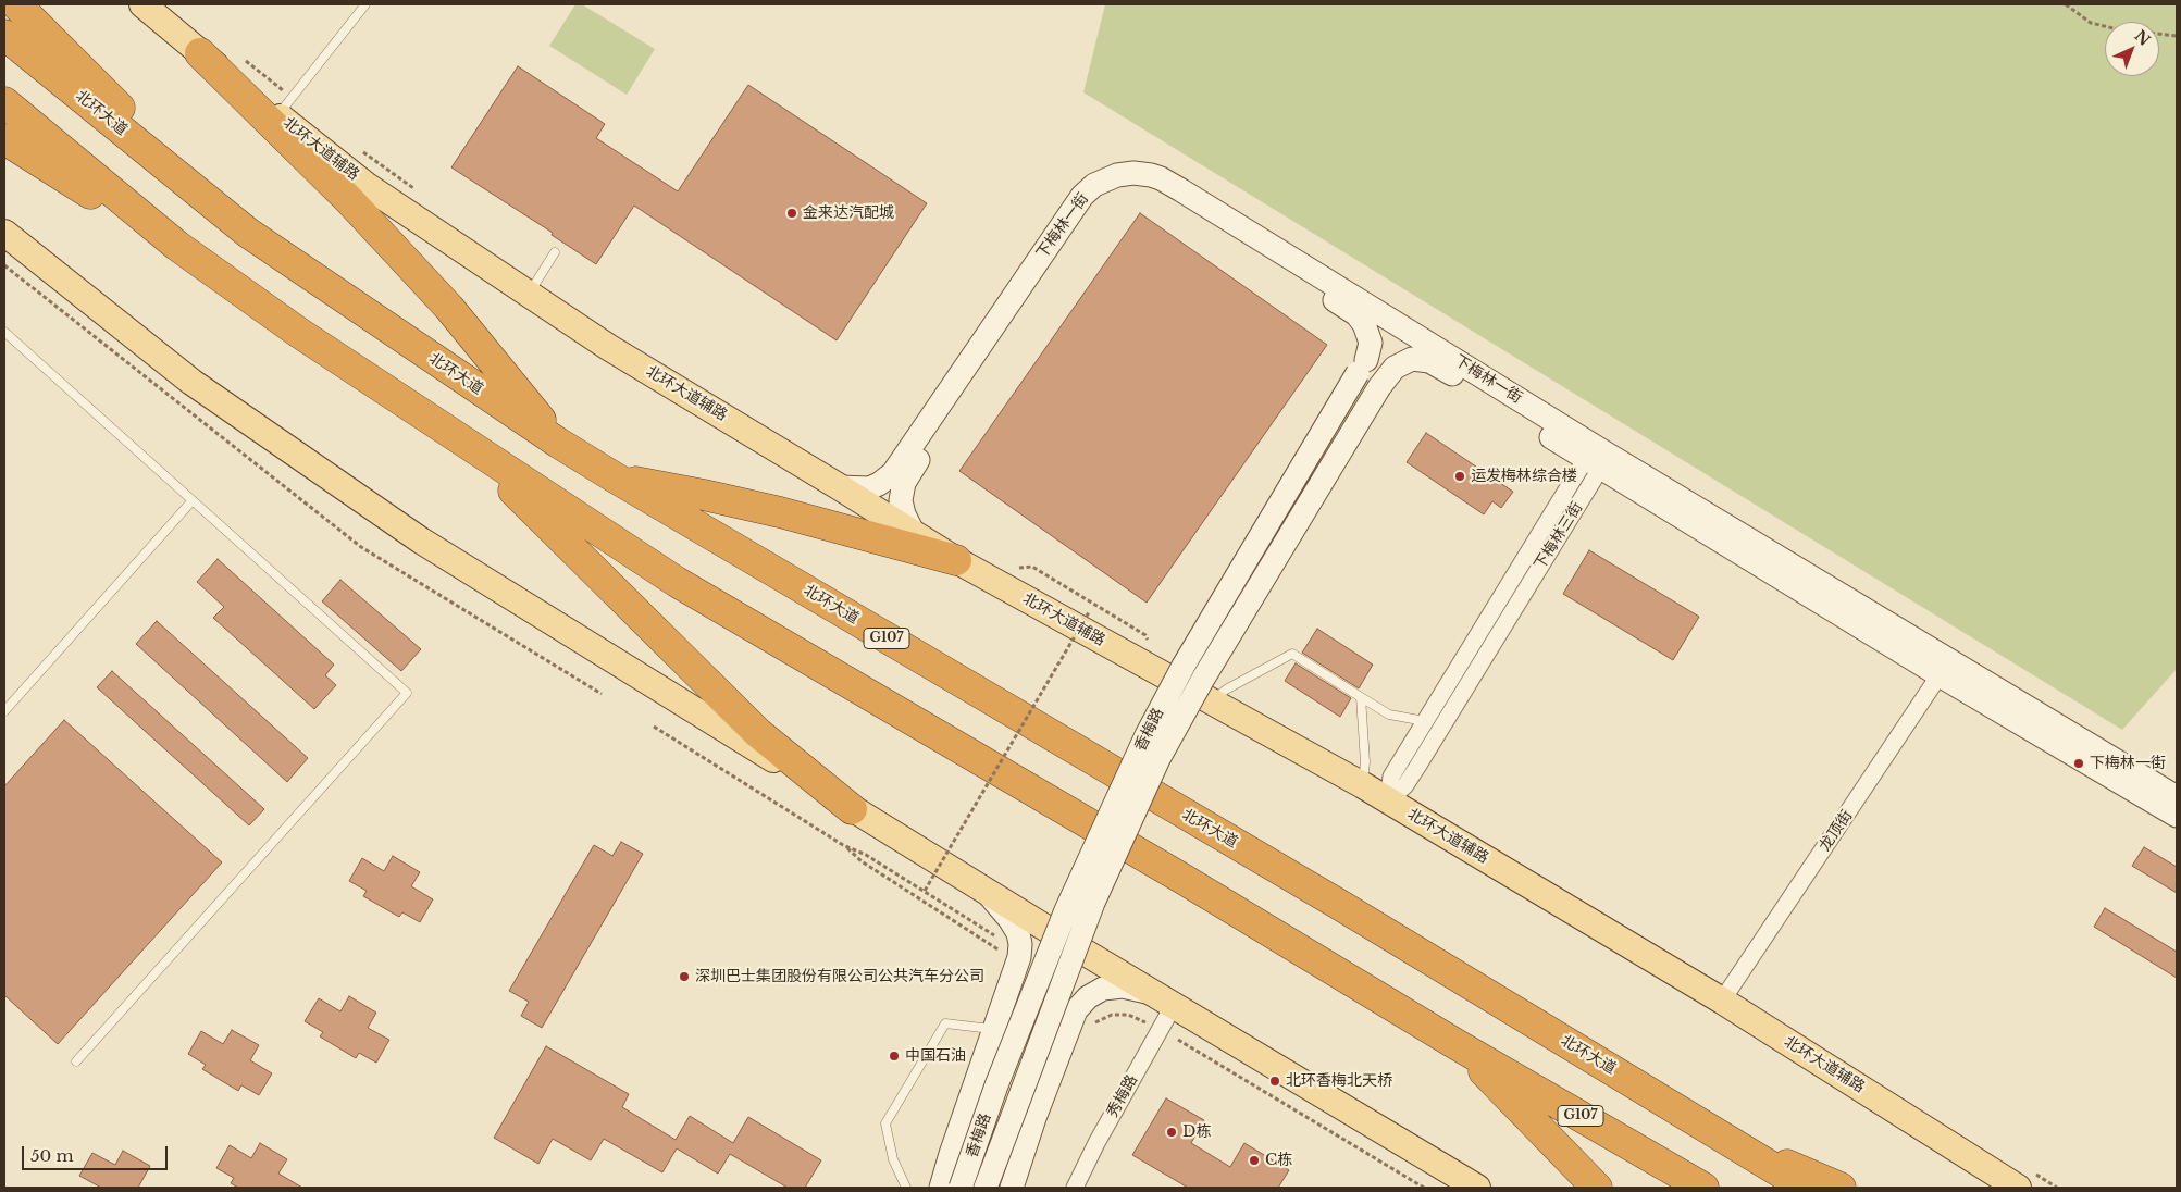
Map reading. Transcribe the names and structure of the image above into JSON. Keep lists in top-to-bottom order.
{
  "streets": {
    "highway": ["北环大道", "G107"],
    "main road": ["北环大道辅路"],
    "street": [
      "下梅林一街",
      "下梅林三街",
      "香梅路",
      "龙顶街",
      "秀梅路"
    ]
  },
  "crossings": [
    ["北环大道辅路", "下梅林三街"],
    ["北环大道辅路", "龙顶街"],
    ["下梅林一街", "下梅林三街"],
    ["下梅林一街", "香梅路"],
    ["下梅林一街", "龙顶街"]
  ],
  "places": [
    "金来达汽配城",
    "运发梅林综合楼",
    "下梅林一街",
    "深圳巴士集团股份有限公司公共汽车分公司",
    "中国石油",
    "北环香梅北天桥",
    "D栋",
    "C栋"
  ],
  "scale_bar": "50 m",
  "north": "top right"
}
